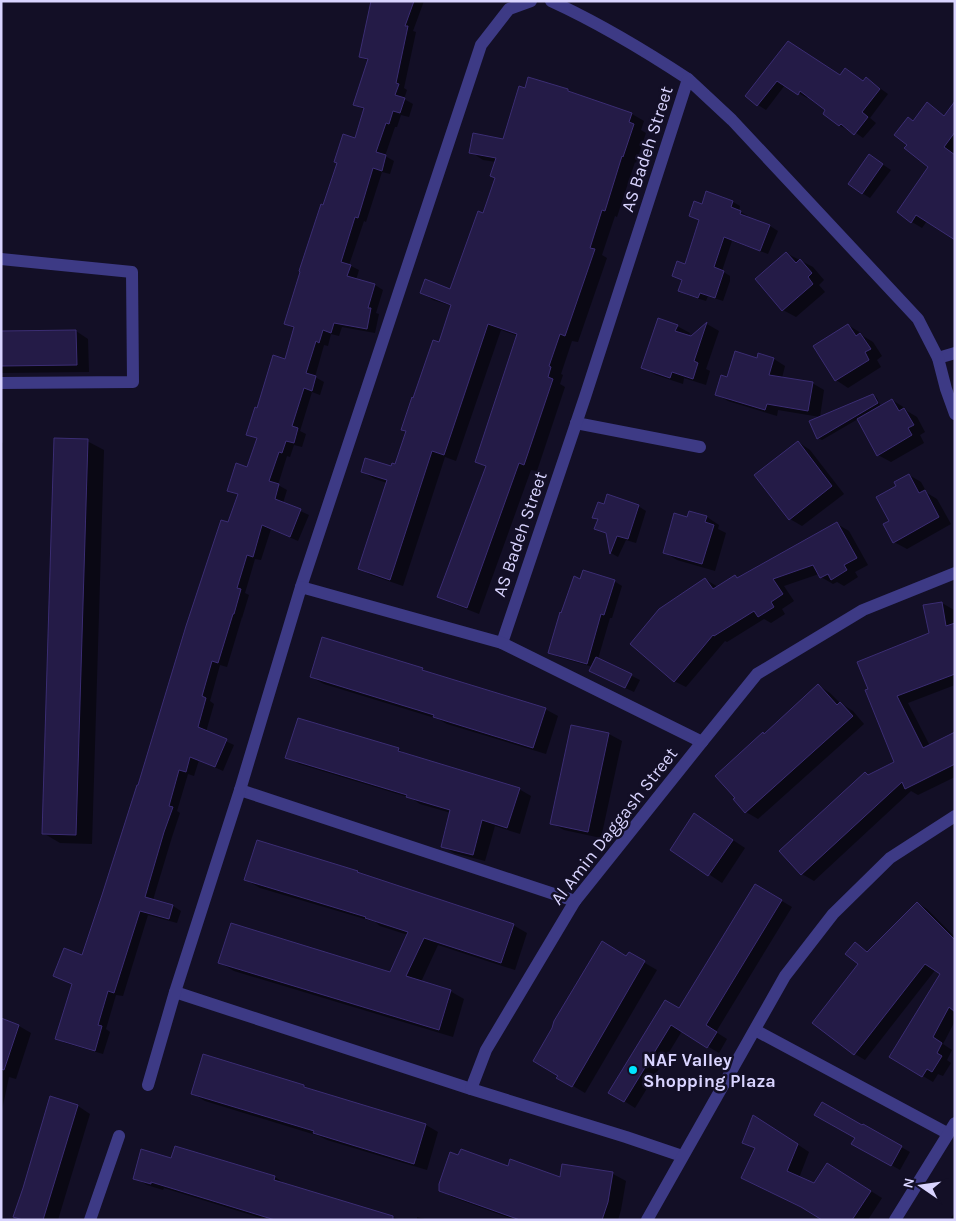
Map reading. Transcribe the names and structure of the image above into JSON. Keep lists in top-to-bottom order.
{
  "streets": {
    "street": ["AS Badeh Street", "Al Amin Daggash Street"]
  },
  "places": ["NAF Valley Shopping Plaza"],
  "north": "left"
}
